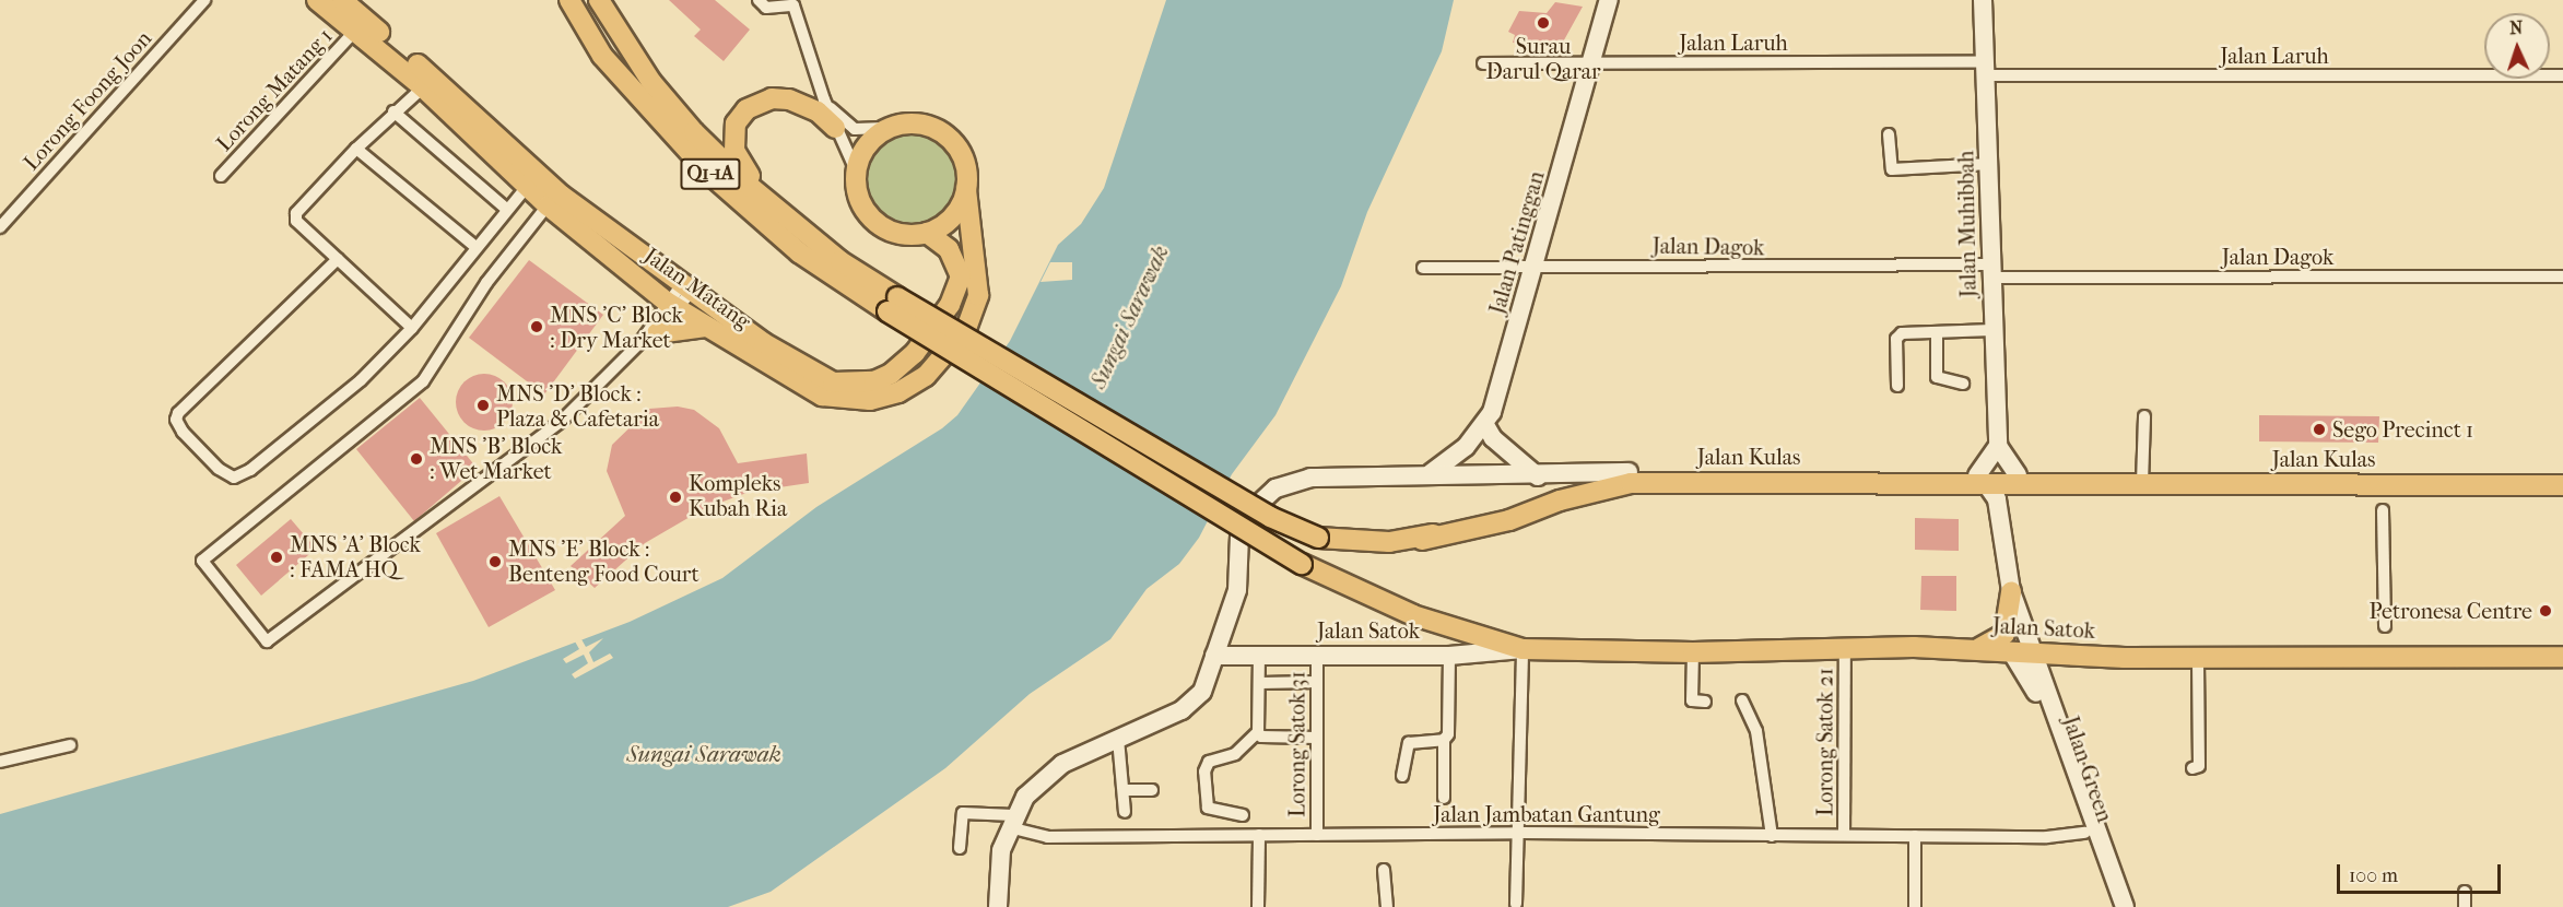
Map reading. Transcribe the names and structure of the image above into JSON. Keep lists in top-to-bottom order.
{
  "streets": {
    "main road": [
      "Q1-1A",
      "Jalan Muhibbah",
      "Jalan Patinggan",
      "Jalan Matang",
      "Jalan Kulas",
      "Jalan Satok",
      "Jalan Green"
    ],
    "street": [
      "Jalan Laruh",
      "Lorong Matang 1",
      "Lorong Foong Joon",
      "Jalan Dagok",
      "Lorong Satok 21",
      "Lorong Satok 31",
      "Jalan Jambatan Gantung"
    ]
  },
  "crossings": [
    ["Jalan Laruh", "Jalan Muhibbah"],
    ["Jalan Laruh", "Jalan Patinggan"],
    ["Lorong Matang 1", "Jalan Matang"],
    ["Q1-1A", "Jalan Kulas"],
    ["Q1-1A", "Jalan Satok"],
    ["Jalan Muhibbah", "Jalan Dagok"],
    ["Jalan Patinggan", "Jalan Dagok"],
    ["Jalan Patinggan", "Jalan Kulas"],
    ["Jalan Kulas", "Jalan Satok"],
    ["Jalan Kulas", "Jalan Jambatan Gantung"],
    ["Jalan Satok", "Lorong Satok 21"],
    ["Jalan Satok", "Lorong Satok 31"],
    ["Jalan Satok", "Jalan Green"],
    ["Lorong Satok 21", "Jalan Jambatan Gantung"],
    ["Lorong Satok 31", "Jalan Jambatan Gantung"],
    ["Jalan Green", "Jalan Jambatan Gantung"]
  ],
  "water": ["Sungai Sarawak"],
  "places": [
    "Surau Darul Qarar",
    "MNS 'C' Block : Dry Market",
    "MNS 'D' Block : Plaza & Cafetaria",
    "Sego Precinct 1",
    "MNS 'B' Block : Wet Market",
    "Kompleks Kubah Ria",
    "MNS 'A' Block : FAMA HQ",
    "MNS 'E' Block : Benteng Food Court",
    "Petronesa Centre"
  ],
  "scale_bar": "100 m",
  "north": "top"
}
